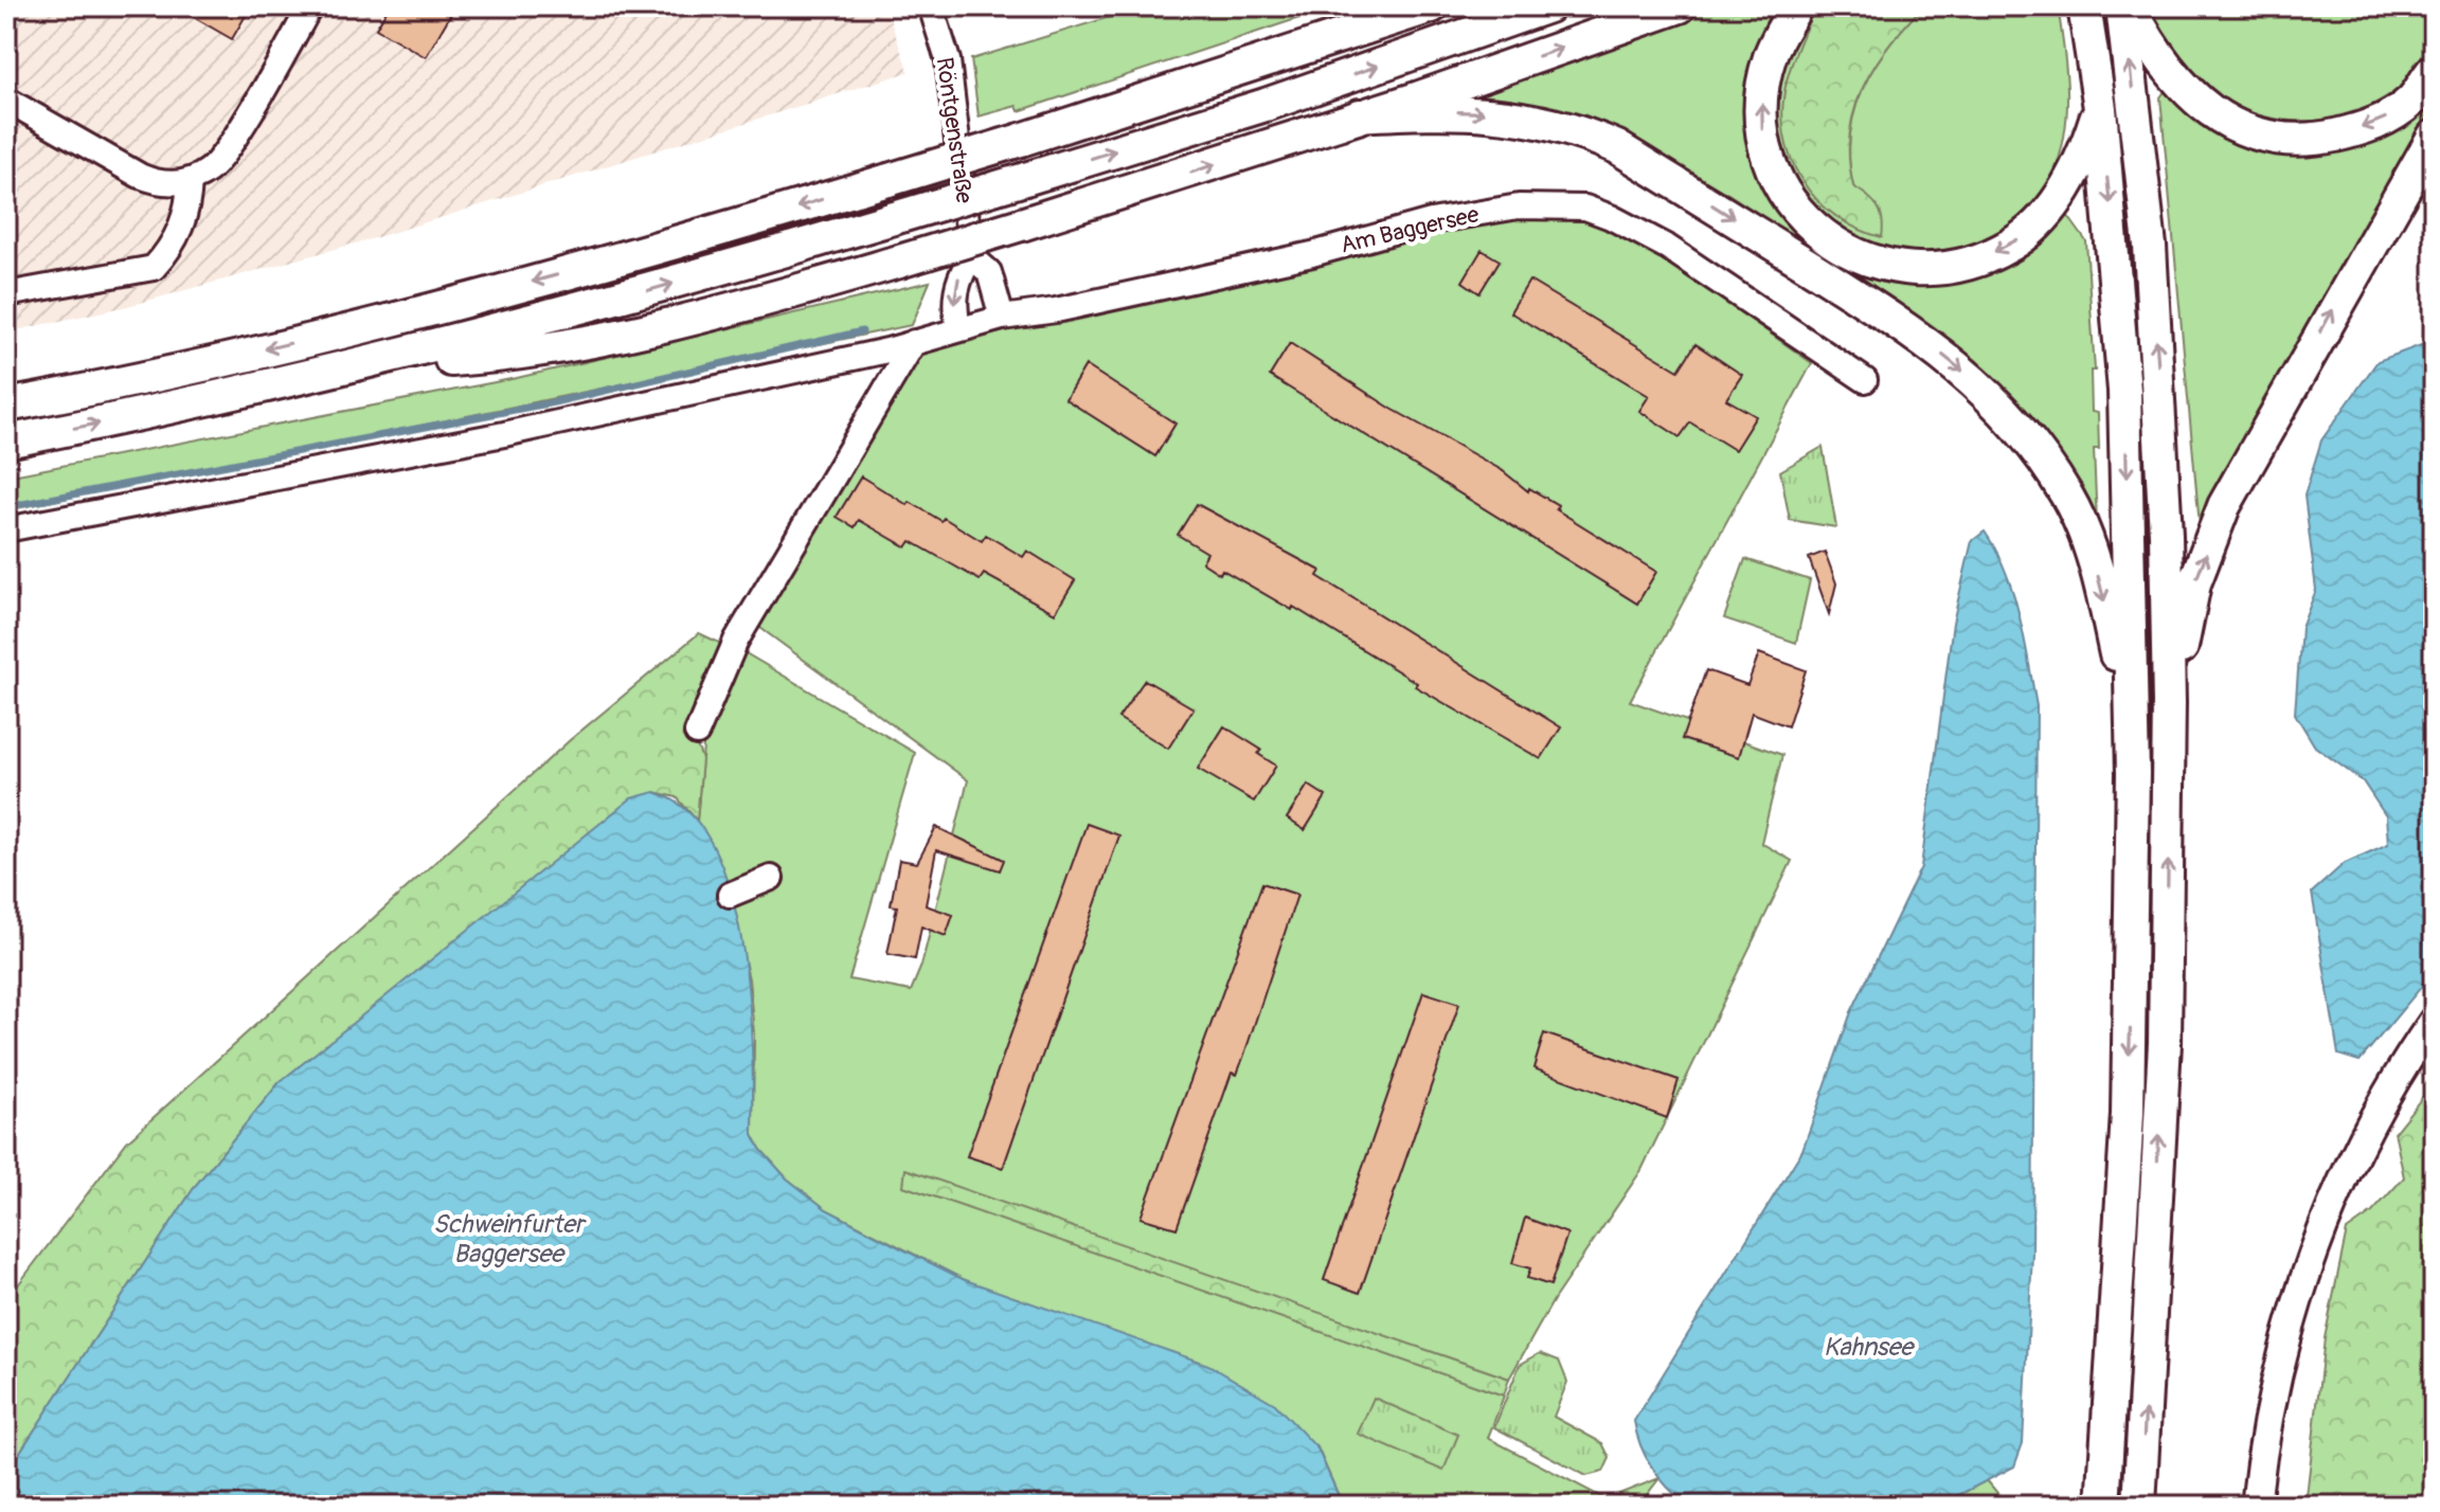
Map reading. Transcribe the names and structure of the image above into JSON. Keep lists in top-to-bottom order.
{
  "streets": {
    "street": ["Röntgenstraße", "Am Baggersee"]
  },
  "crossings": [
    ["Röntgenstraße", "Am Baggersee"]
  ],
  "water": ["Schweinfurter Baggersee", "Kahnsee"]
}
